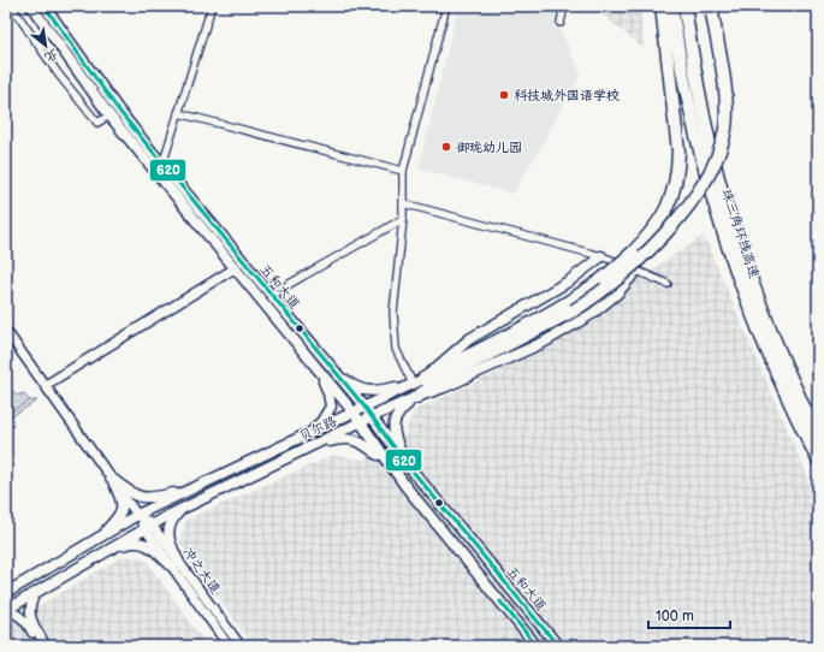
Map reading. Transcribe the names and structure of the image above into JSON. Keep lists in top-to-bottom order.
{
  "streets": {
    "highway": ["珠三角环线高速"],
    "main road": ["五和大道", "贝尔路"],
    "street": ["冲之大道"]
  },
  "crossings": [
    ["五和大道", "贝尔路"],
    ["贝尔路", "冲之大道"]
  ],
  "places": ["科技城外国语学校", "御珑幼儿园"],
  "lines": ["transit line 620"],
  "scale_bar": "100 m",
  "north": "bottom right"
}
